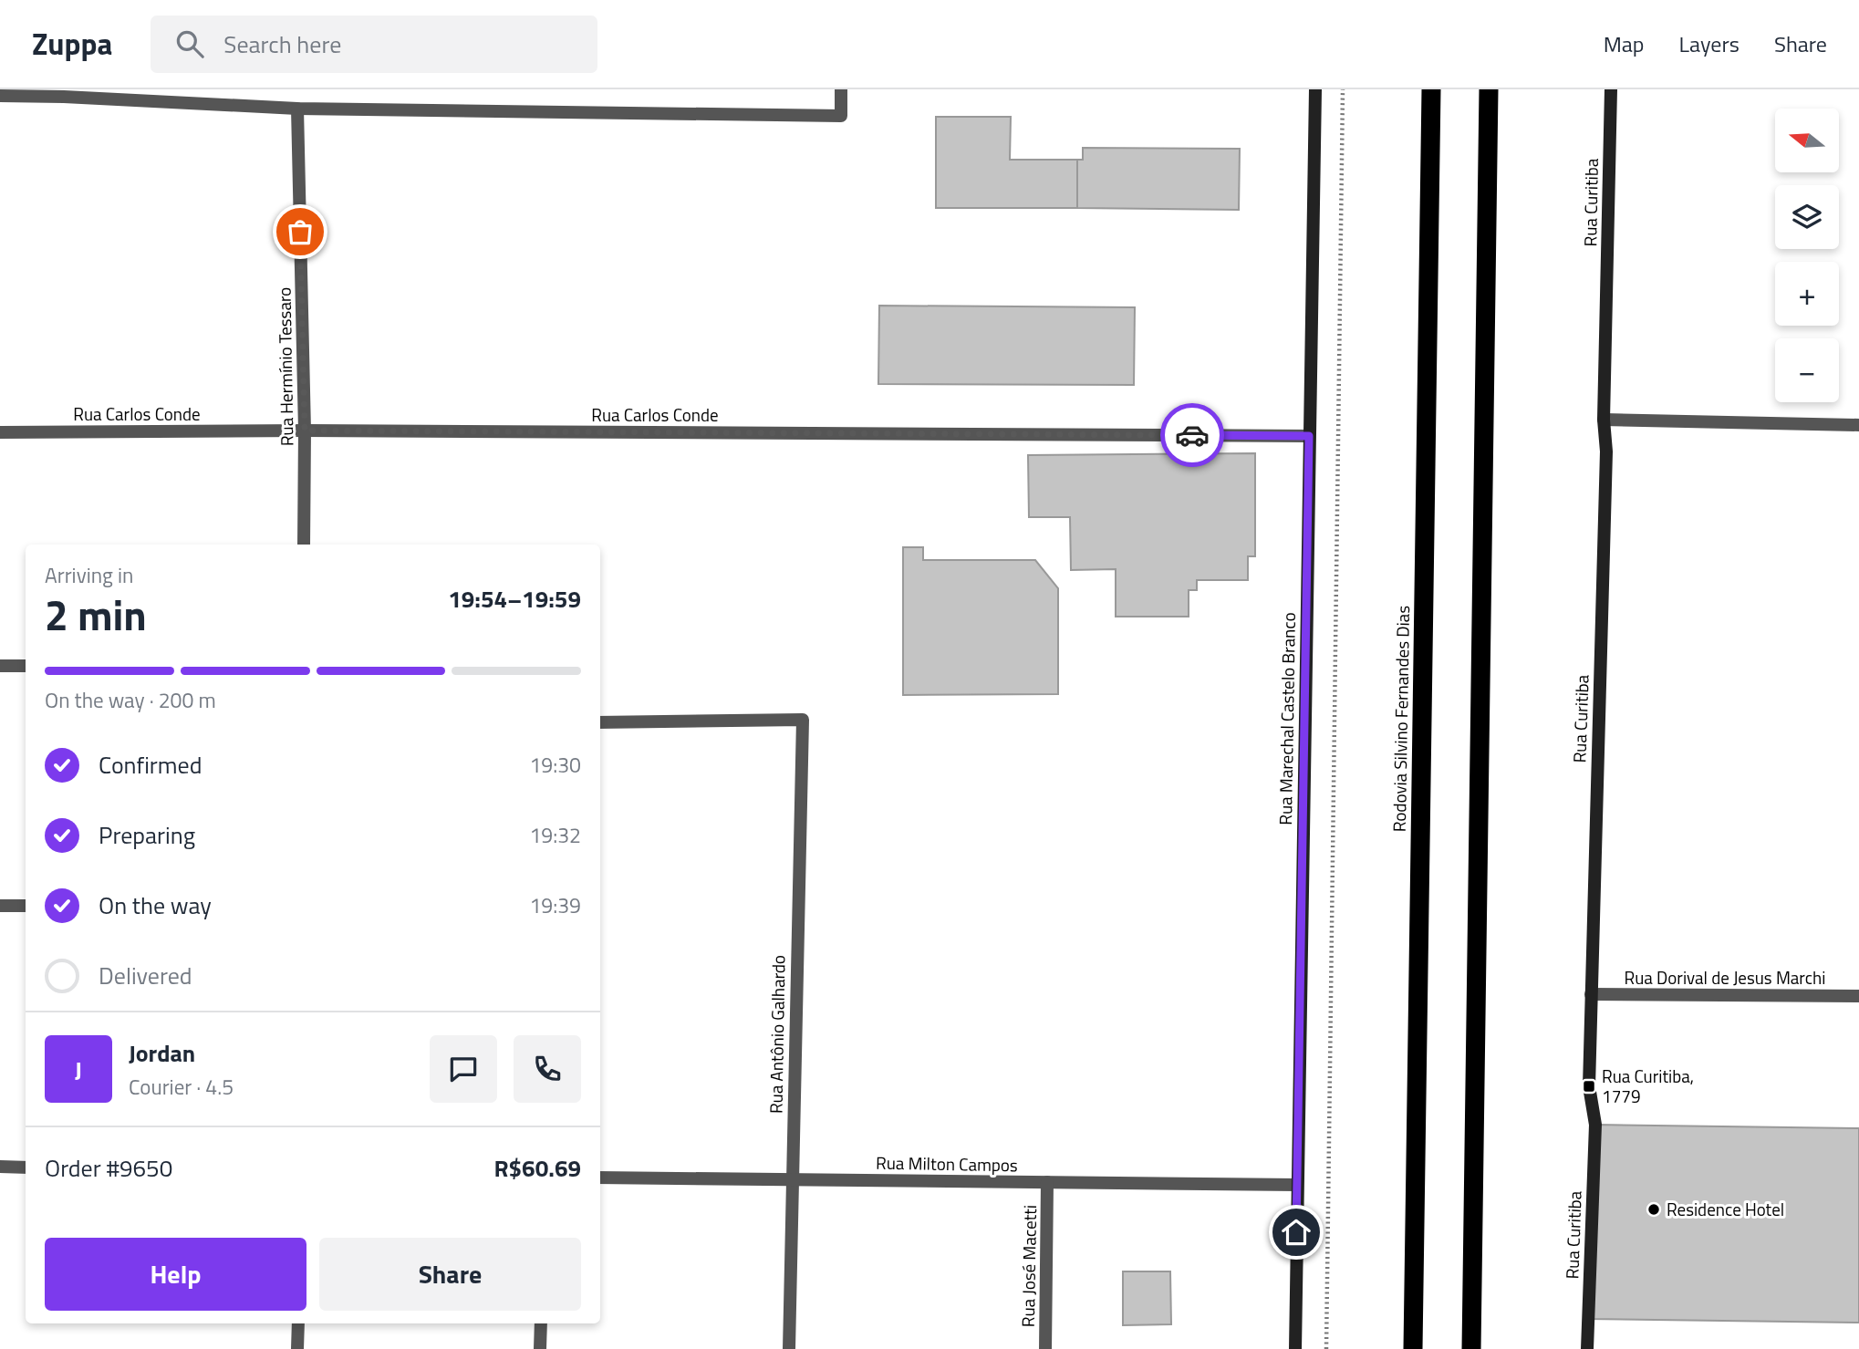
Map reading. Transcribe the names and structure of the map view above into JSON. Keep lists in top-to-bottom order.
{
  "streets": {
    "highway": ["Rodovia Silvino Fernandes Dias"],
    "street": [
      "Rua Curitiba",
      "Rua Hermínio Tessaro",
      "Rua Carlos Conde",
      "Rua Marechal Castelo Branco",
      "Rua Dorival de Jesus Marchi",
      "Rua Antônio Galhardo",
      "Rua Milton Campos",
      "Rua José Macetti"
    ]
  },
  "crossings": [
    ["Rua Curitiba", "Rua Dorival de Jesus Marchi"],
    ["Rua Hermínio Tessaro", "Rua Carlos Conde"],
    ["Rua Carlos Conde", "Rua Marechal Castelo Branco"],
    ["Rua Marechal Castelo Branco", "Rua Milton Campos"],
    ["Rua Antônio Galhardo", "Rua Milton Campos"],
    ["Rua Milton Campos", "Rua José Macetti"]
  ],
  "places": {
    "transit": ["Rua Curitiba, 1779"],
    "other": ["Residence Hotel"]
  },
  "north": "left",
  "page": {
    "header": "Zuppa",
    "search": "Search here",
    "nav": ["Map", "Layers", "Share"],
    "map_buttons": ["+", "−"],
    "heading": ["2 min", "Arriving in", "19:54–19:59"],
    "panel": [
      "Jordan",
      "Courier · 4.5",
      "Order #9650",
      "R$60.69"
    ],
    "bar": "On the way · 200 m",
    "list": [
      ["Confirmed", "19:30"],
      ["Preparing", "19:32"],
      ["On the way", "19:39"],
      "Delivered"
    ],
    "round": "J",
    "buttons": ["Help", "Share"]
  }
}
